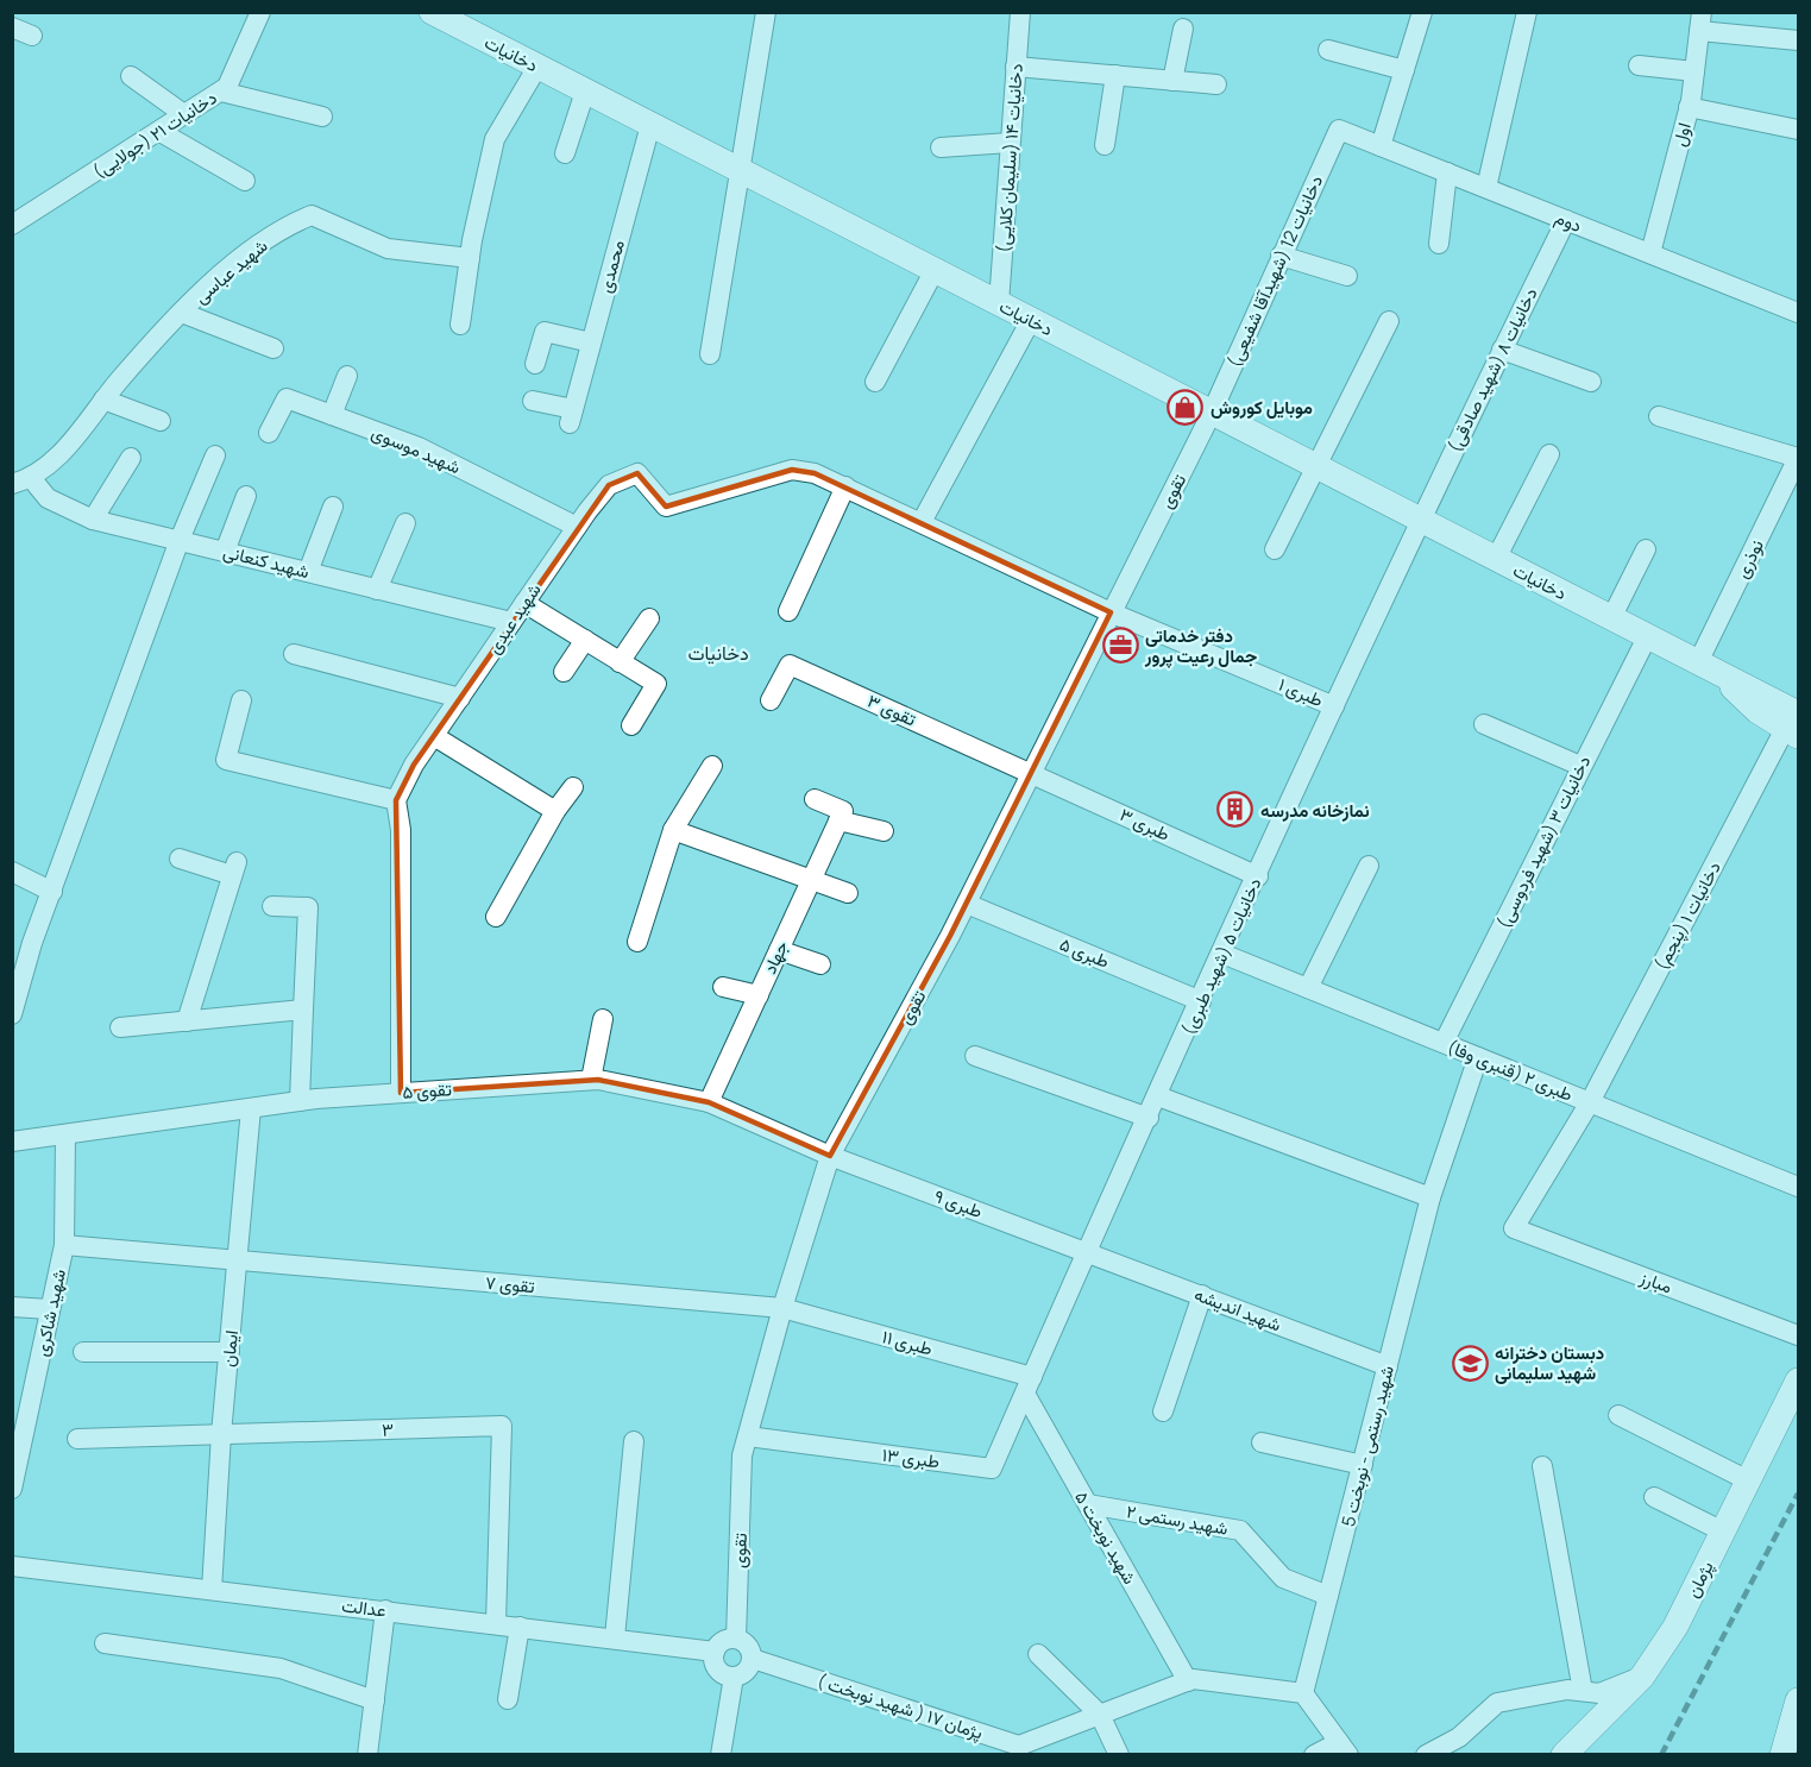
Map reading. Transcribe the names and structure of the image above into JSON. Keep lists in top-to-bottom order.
{
  "streets": {
    "main road": ["دخانیات", "پژمان"],
    "street": [
      "دخانیات ۲۱ (جولایی)",
      "اول",
      "دخانیات ۱۴ (سلیمان کلایی)",
      "دوم",
      "محمدی",
      "شهید عباسی",
      "دخانیات 12 (شهیدآقا شفیعی)",
      "دخانیات ۸ (شهید صادقی)",
      "شهید موسوی",
      "تقوی",
      "نوذری",
      "شهید کنعانی",
      "شهید عبدی",
      "طبری ۱",
      "تقوی ۳",
      "طبری ۳",
      "دخانیات ۳ (شهید فردوسی)",
      "دخانیات ۱ (پنجم)",
      "طبری ۵",
      "دخانیات ۵ (شهید طبری)",
      "جهاد",
      "طبری ۲ (قنبری وفا)",
      "تقوی ۵",
      "طبری ۹",
      "مبارز",
      "تقوی ۷",
      "شهید اندیشه",
      "شهید شاکری",
      "طبری ۱۱",
      "ایمان",
      "۳",
      "شهید رستمی - نوبخت 5",
      "طبری ۱۳",
      "شهید رستمی ۲",
      "شهید نوبخت ۵",
      "عدالت",
      "پژمان ۱۷ ( شهید نوبخت )"
    ]
  },
  "crossings": [
    ["دخانیات", "دخانیات ۱۴ (سلیمان کلایی)"],
    ["دخانیات", "محمدی"],
    ["دخانیات", "دخانیات 12 (شهیدآقا شفیعی)"],
    ["دخانیات", "دخانیات ۸ (شهید صادقی)"],
    ["دخانیات", "تقوی"],
    ["دخانیات", "نوذری"],
    ["دخانیات", "دخانیات ۳ (شهید فردوسی)"],
    ["دخانیات", "دخانیات ۱ (پنجم)"],
    ["دخانیات", "دخانیات ۵ (شهید طبری)"],
    ["اول", "دوم"],
    ["دوم", "دخانیات 12 (شهیدآقا شفیعی)"],
    ["دوم", "دخانیات ۸ (شهید صادقی)"],
    ["شهید عباسی", "شهید کنعانی"],
    ["دخانیات 12 (شهیدآقا شفیعی)", "تقوی"],
    ["دخانیات ۸ (شهید صادقی)", "دخانیات ۵ (شهید طبری)"],
    ["شهید موسوی", "شهید عبدی"],
    ["تقوی", "طبری ۱"],
    ["تقوی", "تقوی ۳"],
    ["تقوی", "طبری ۳"],
    ["تقوی", "طبری ۵"],
    ["تقوی", "تقوی ۵"],
    ["تقوی", "طبری ۹"],
    ["تقوی", "تقوی ۷"],
    ["تقوی", "طبری ۱۱"],
    ["تقوی", "طبری ۱۳"],
    ["تقوی", "عدالت"],
    ["تقوی", "پژمان ۱۷ ( شهید نوبخت )"],
    ["شهید کنعانی", "شهید عبدی"],
    ["شهید عبدی", "طبری ۱"],
    ["طبری ۱", "دخانیات ۵ (شهید طبری)"],
    ["تقوی ۳", "طبری ۳"],
    ["طبری ۳", "دخانیات ۵ (شهید طبری)"],
    ["دخانیات ۳ (شهید فردوسی)", "طبری ۲ (قنبری وفا)"],
    ["دخانیات ۱ (پنجم)", "طبری ۲ (قنبری وفا)"],
    ["دخانیات ۱ (پنجم)", "مبارز"],
    ["طبری ۵", "دخانیات ۵ (شهید طبری)"],
    ["دخانیات ۵ (شهید طبری)", "طبری ۲ (قنبری وفا)"],
    ["دخانیات ۵ (شهید طبری)", "طبری ۹"],
    ["دخانیات ۵ (شهید طبری)", "شهید اندیشه"],
    ["دخانیات ۵ (شهید طبری)", "طبری ۱۱"],
    ["دخانیات ۵ (شهید طبری)", "طبری ۱۳"],
    ["دخانیات ۵ (شهید طبری)", "شهید نوبخت ۵"],
    ["جهاد", "تقوی ۵"],
    ["طبری ۲ (قنبری وفا)", "شهید رستمی - نوبخت 5"],
    ["تقوی ۵", "طبری ۹"],
    ["تقوی ۵", "شهید شاکری"],
    ["تقوی ۵", "ایمان"],
    ["طبری ۹", "شهید اندیشه"],
    ["تقوی ۷", "شهید شاکری"],
    ["تقوی ۷", "طبری ۱۱"],
    ["تقوی ۷", "ایمان"],
    ["شهید اندیشه", "شهید رستمی - نوبخت 5"],
    ["طبری ۱۱", "طبری ۱۳"],
    ["طبری ۱۱", "شهید نوبخت ۵"],
    ["ایمان", "۳"],
    ["ایمان", "عدالت"],
    ["۳", "عدالت"],
    ["شهید رستمی - نوبخت 5", "شهید رستمی ۲"],
    ["شهید رستمی - نوبخت 5", "پژمان ۱۷ ( شهید نوبخت )"],
    ["طبری ۱۳", "شهید نوبخت ۵"],
    ["شهید رستمی ۲", "شهید نوبخت ۵"],
    ["شهید نوبخت ۵", "پژمان ۱۷ ( شهید نوبخت )"],
    ["عدالت", "پژمان ۱۷ ( شهید نوبخت )"]
  ],
  "districts": ["دخانیات"],
  "places": {
    "shop": ["موبایل کوروش"],
    "office": ["دفتر خدماتی جمال رعیت پرور"],
    "building": ["نمازخانه مدرسه"],
    "school or university": ["دبستان دخترانه شهید سلیمانی"]
  }
}
